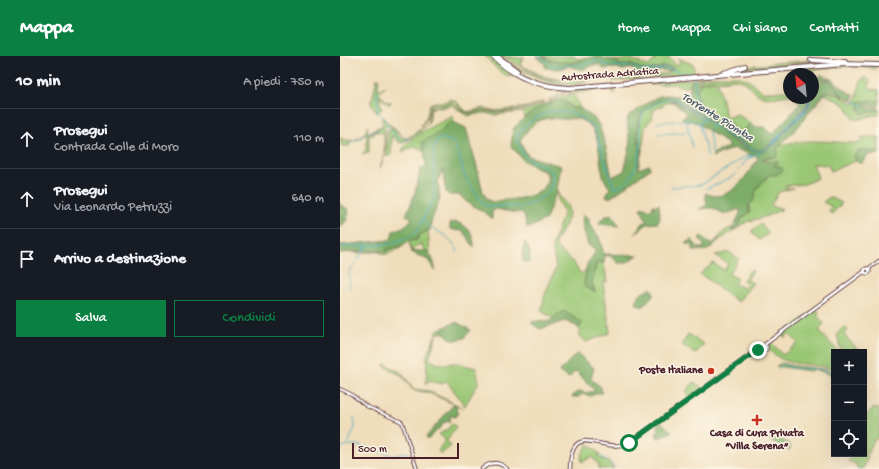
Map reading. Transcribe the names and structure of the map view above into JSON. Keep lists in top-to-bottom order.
{
  "streets": {
    "highway": ["Autostrada Adriatica"]
  },
  "water": ["Torrente Piomba"],
  "places": {
    "other": ["Poste Italiane"],
    "health": ["Casa di Cura Privata “Villa Serena”"]
  },
  "scale_bar": "500 m",
  "north": "top left",
  "page": {
    "header": "Mappa",
    "nav": [
      "Home",
      "Mappa",
      "Chi siamo",
      "Contatti"
    ],
    "heading": ["10 min", "A piedi · 750 m"],
    "list": [
      ["Prosegui", "Contrada Colle di Moro", "110 m"],
      ["Prosegui", "Via Leonardo Petruzzi", "640 m"],
      "Arrivo a destinazione"
    ],
    "buttons": ["Salva", "Condividi"],
    "map_buttons": ["+", "−"],
    "scale": "500 m"
  }
}
